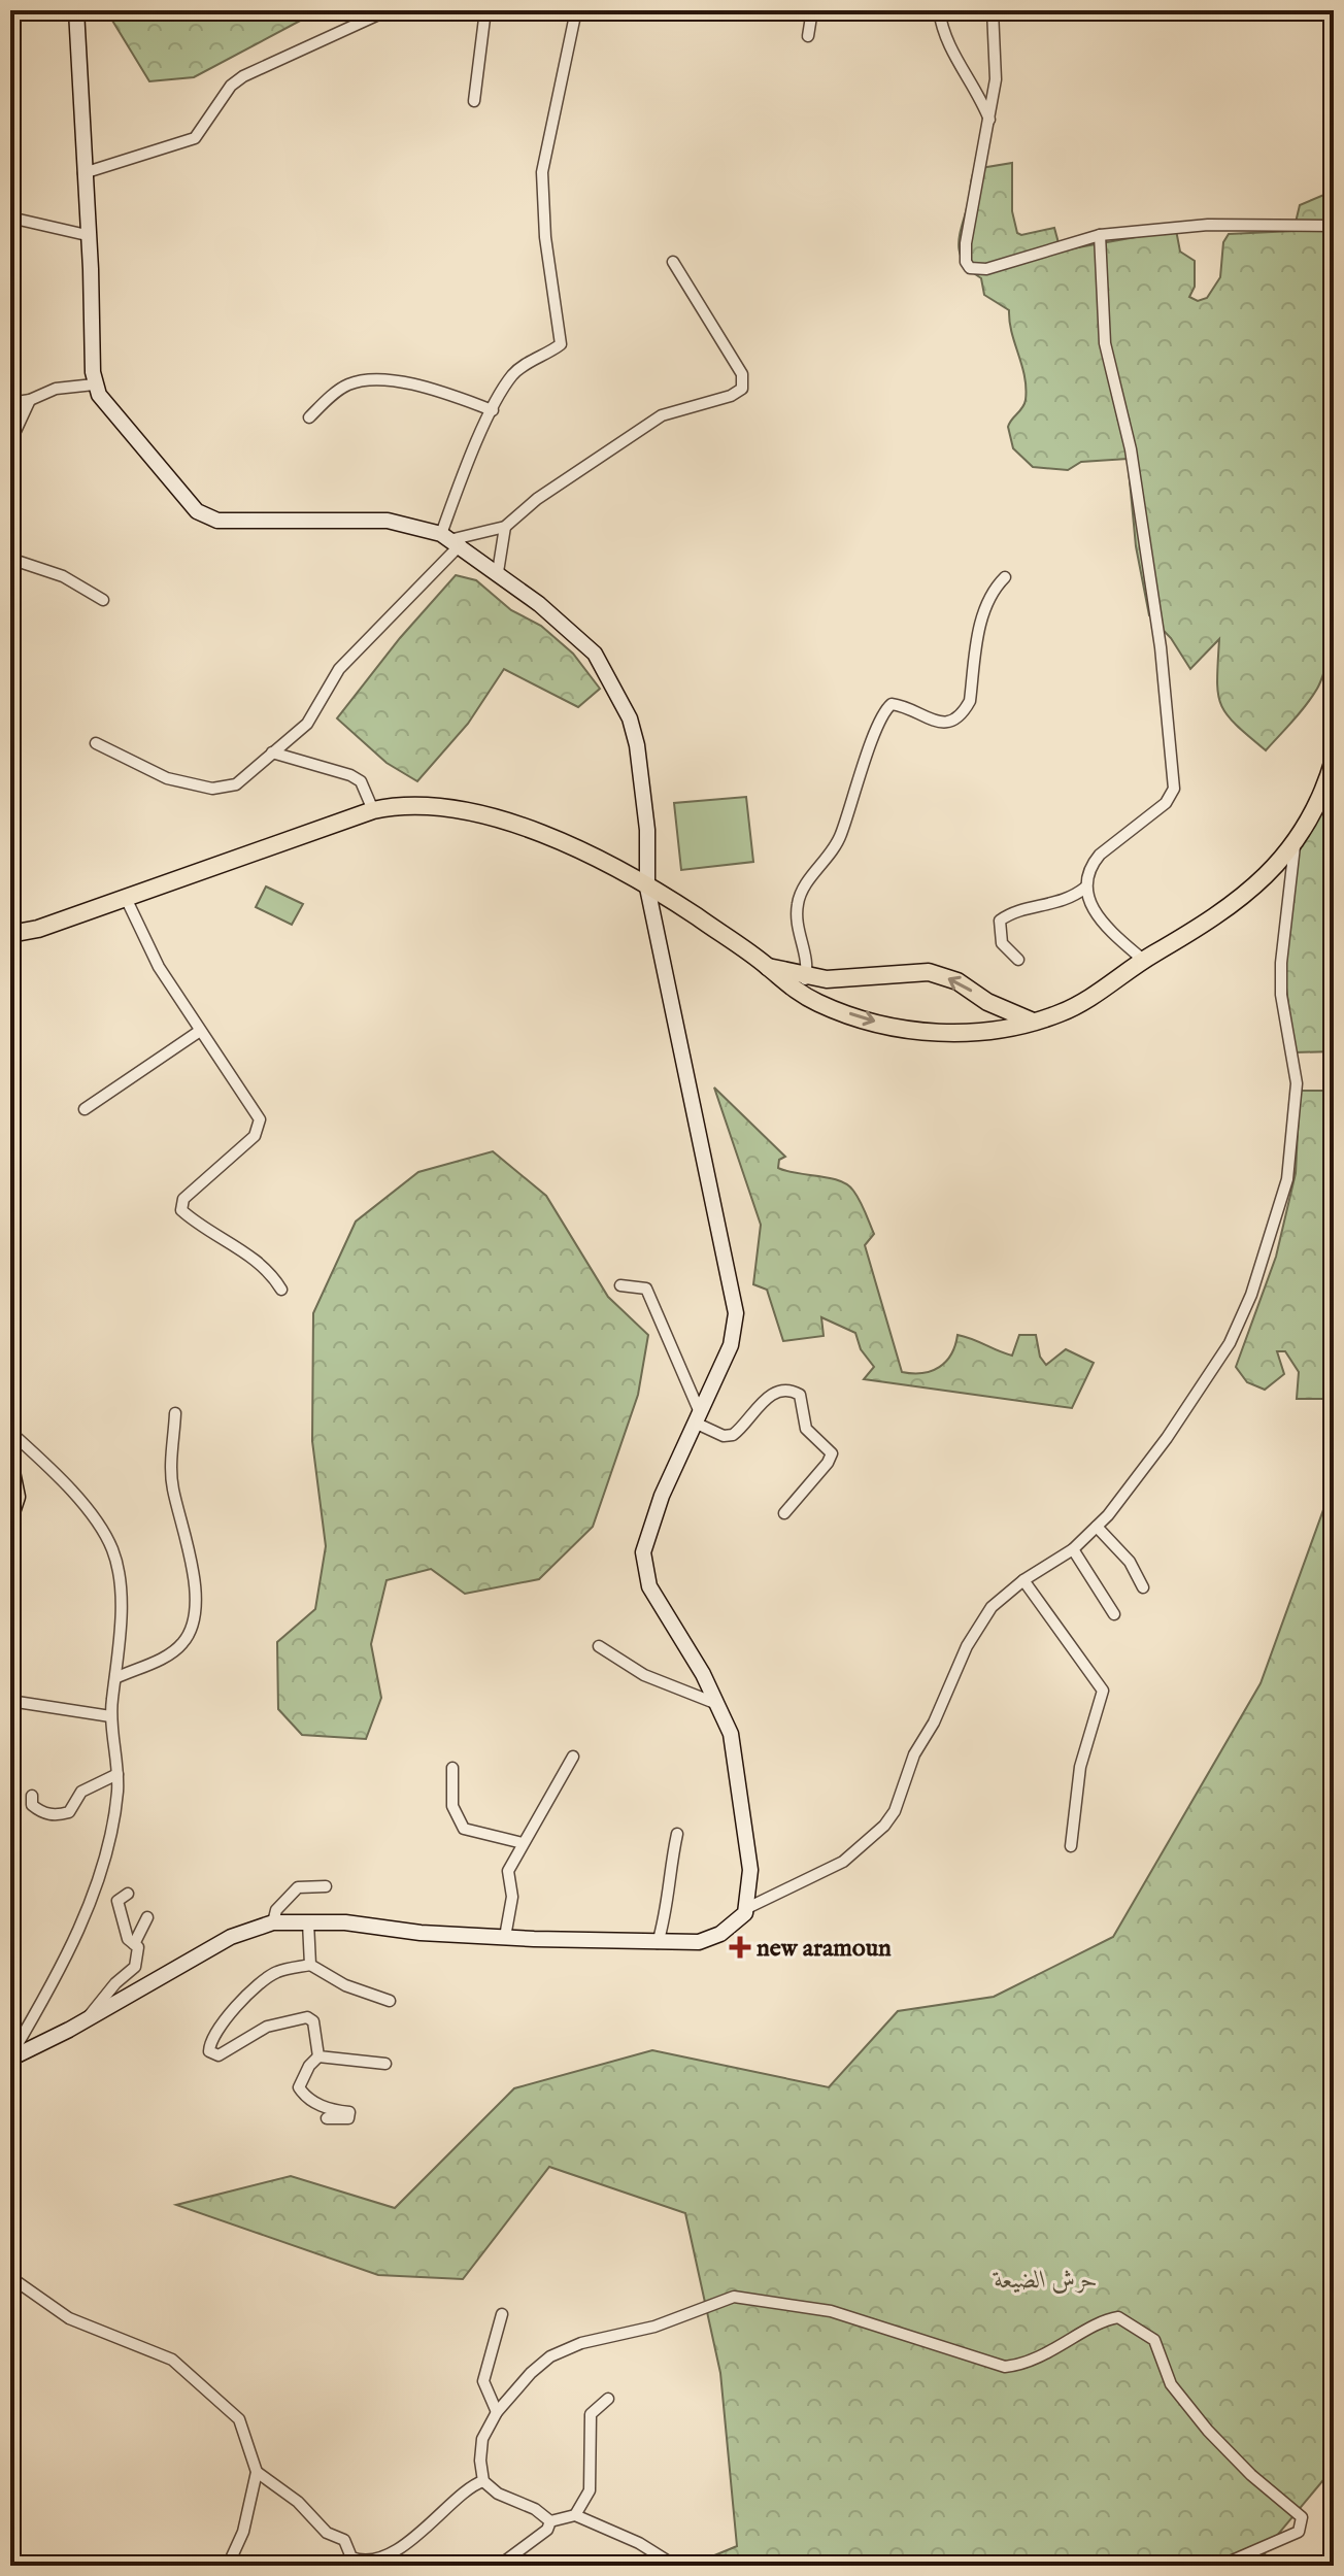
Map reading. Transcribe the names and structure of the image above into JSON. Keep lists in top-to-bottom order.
{
  "parks": ["حرش الضيعة"],
  "places": {
    "health": ["new aramoun"]
  }
}
